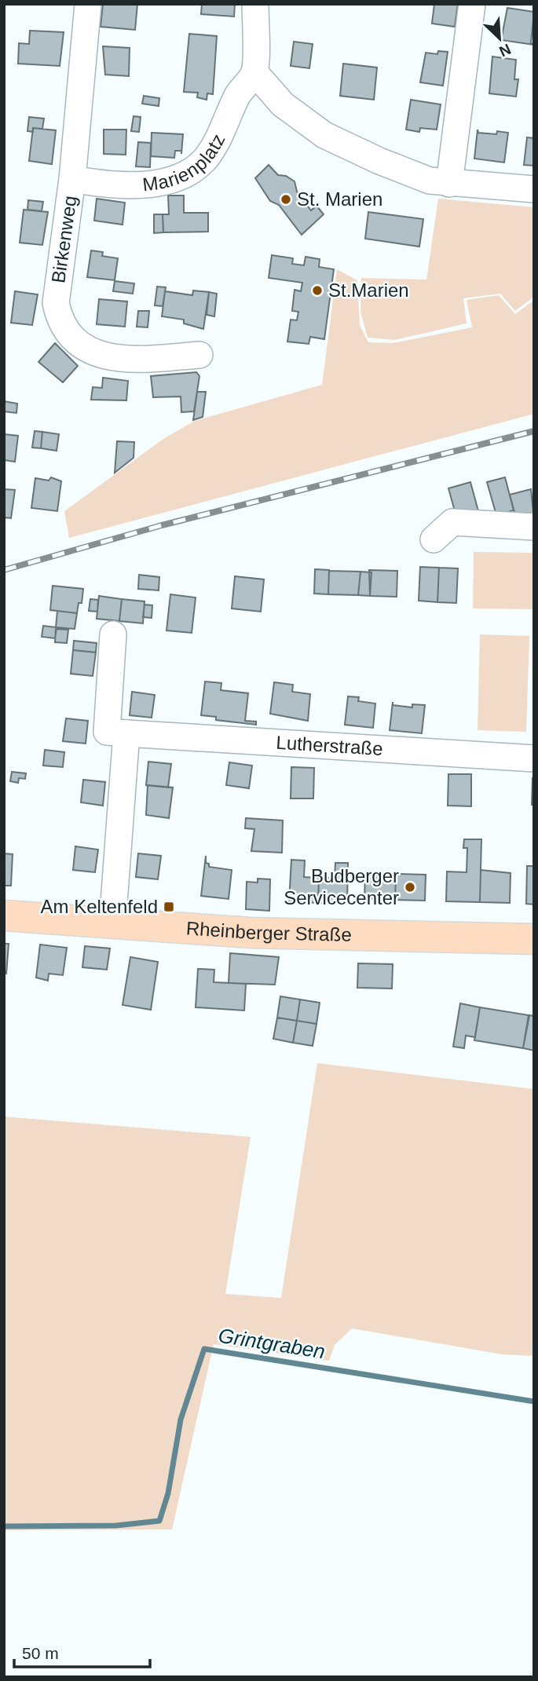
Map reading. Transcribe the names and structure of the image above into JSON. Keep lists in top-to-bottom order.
{
  "streets": {
    "main road": ["Rheinberger Straße"],
    "street": ["Marienplatz", "Birkenweg", "Lutherstraße"]
  },
  "crossings": [
    ["Marienplatz", "Birkenweg"]
  ],
  "water": ["Grintgraben"],
  "places": {
    "other": ["St. Marien", "St.Marien", "Budberger Servicecenter"],
    "transit": ["Am Keltenfeld"]
  },
  "scale_bar": "50 m",
  "north": "bottom right"
}
